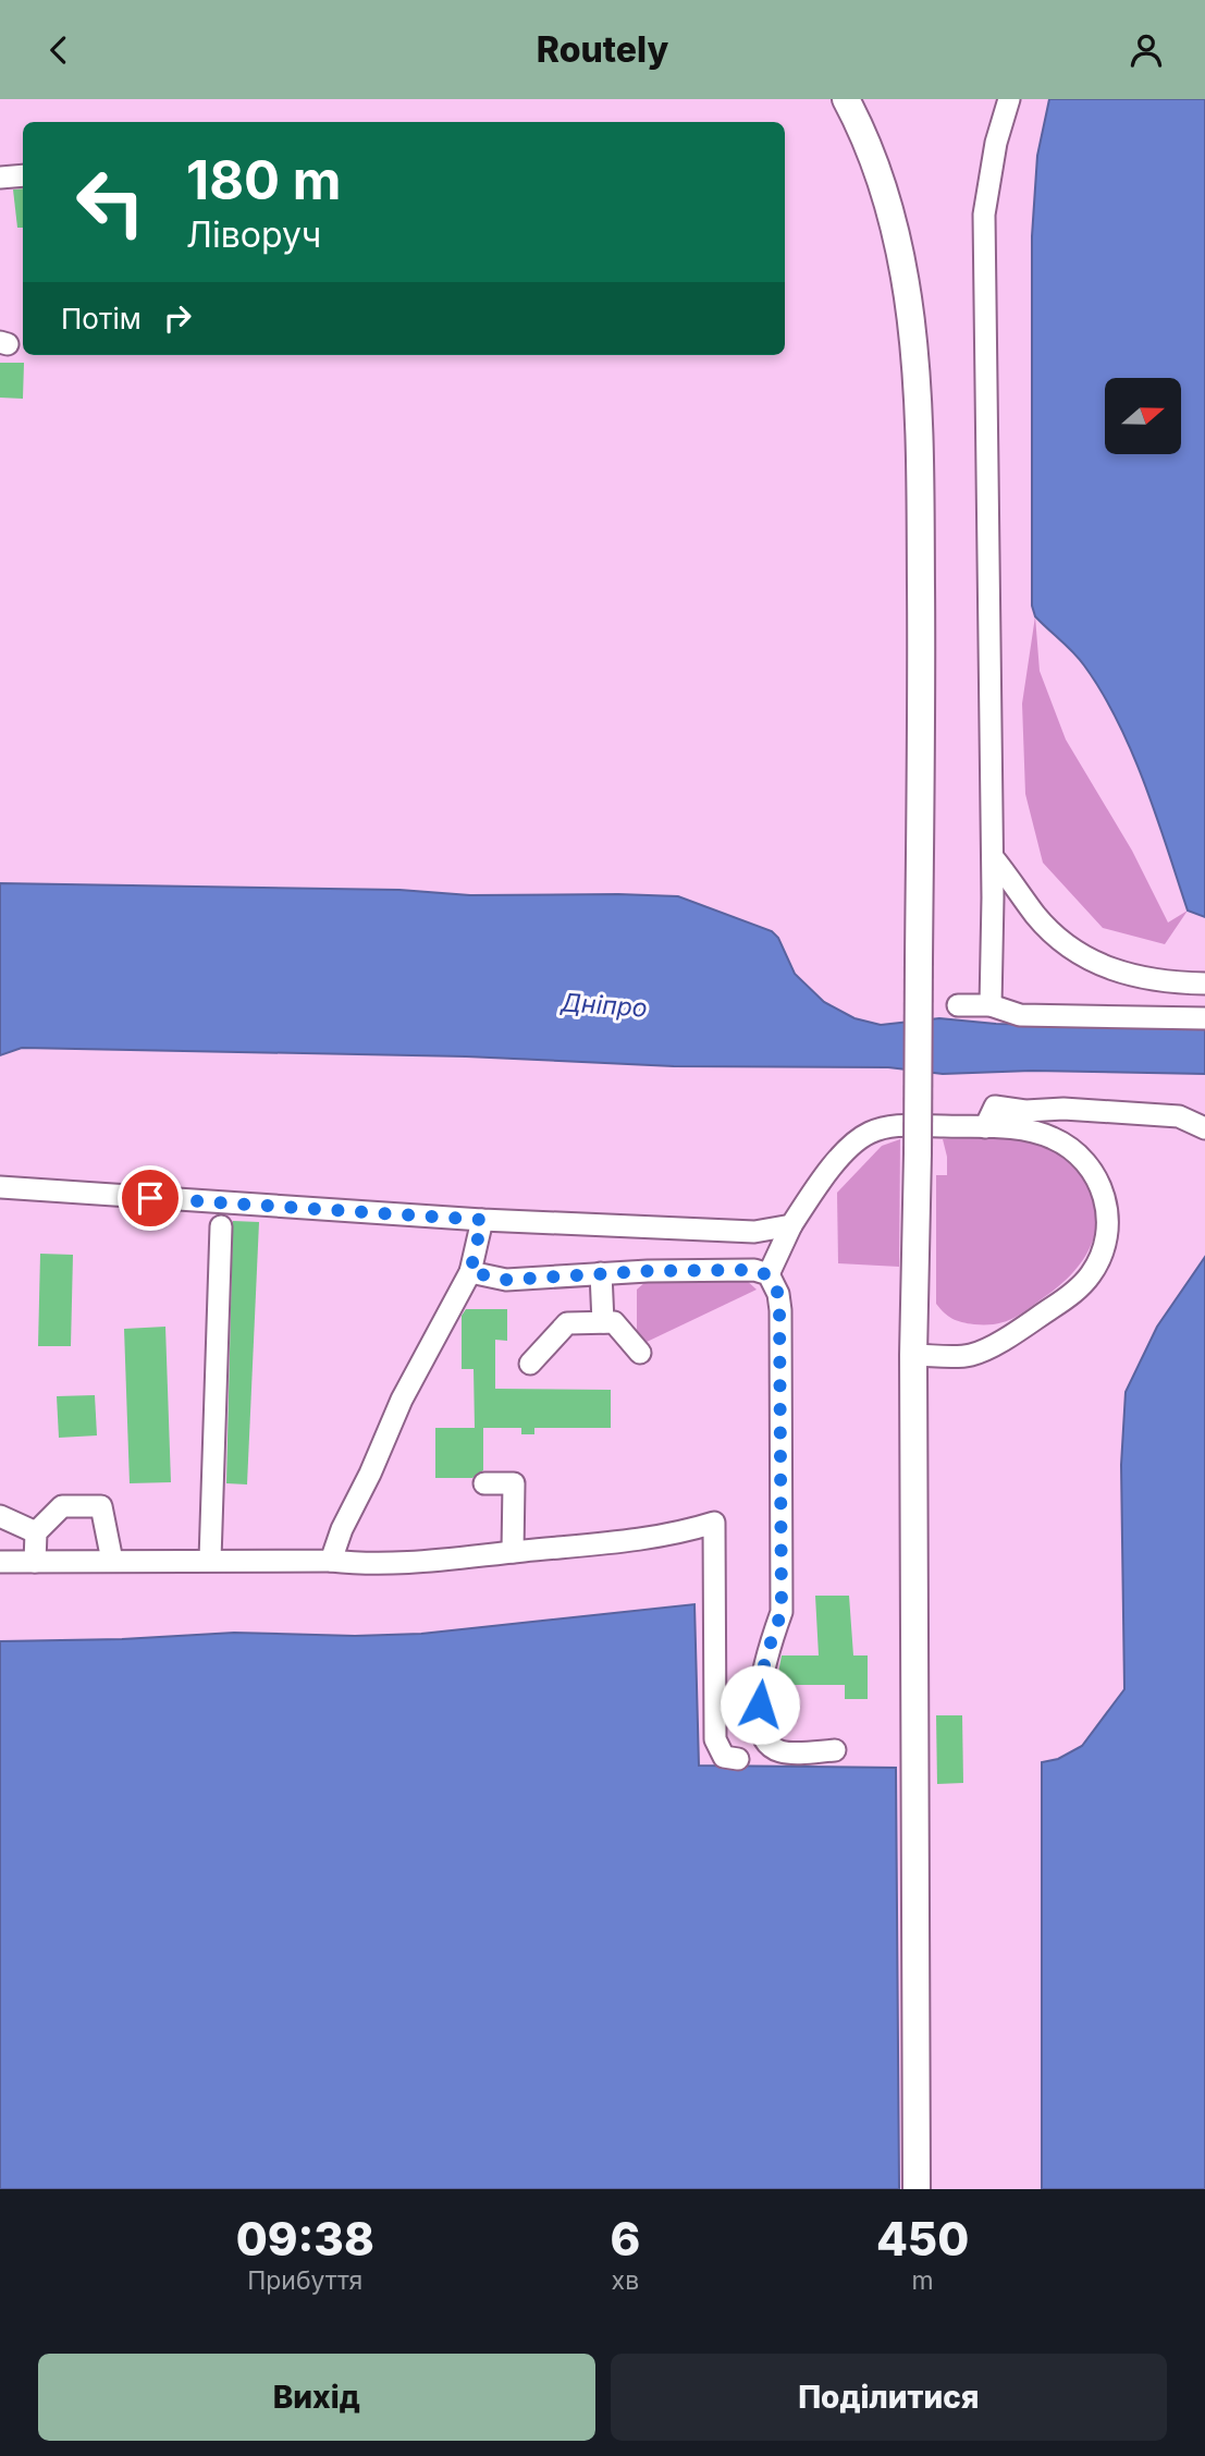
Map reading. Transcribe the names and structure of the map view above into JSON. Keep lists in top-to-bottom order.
{
  "water": ["Дніпро"],
  "north": "right",
  "page": {
    "header": "Routely",
    "turn": ["180 m", "Ліворуч"],
    "then": "Потім",
    "eta": [
      "09:38",
      "Прибуття",
      "6",
      "хв",
      "450",
      "m"
    ],
    "buttons": ["Вихід", "Поділитися"]
  }
}
